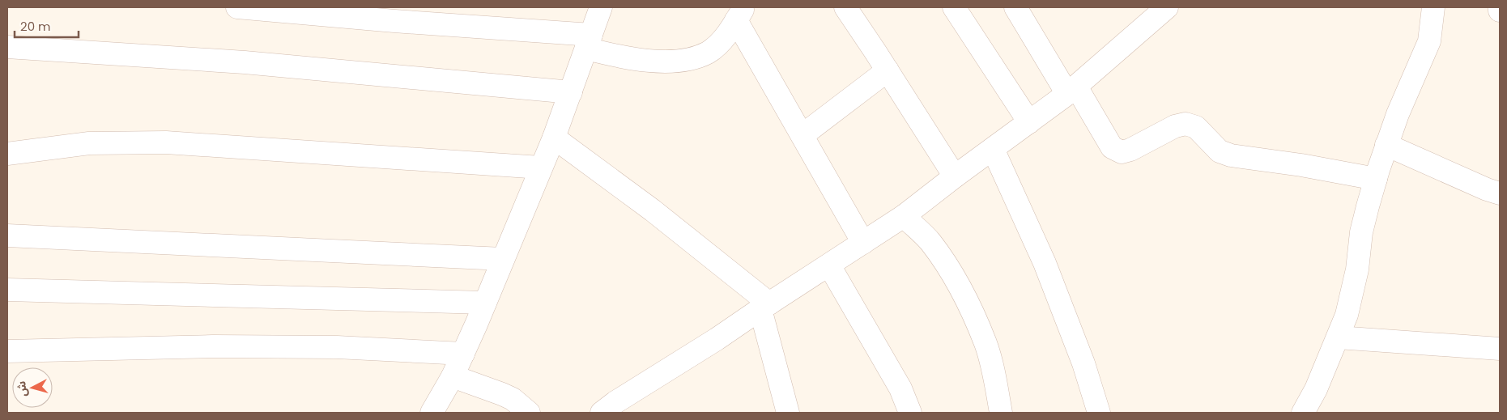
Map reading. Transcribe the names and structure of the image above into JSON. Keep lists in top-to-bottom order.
{
  "scale_bar": "20 m",
  "north": "left"
}
